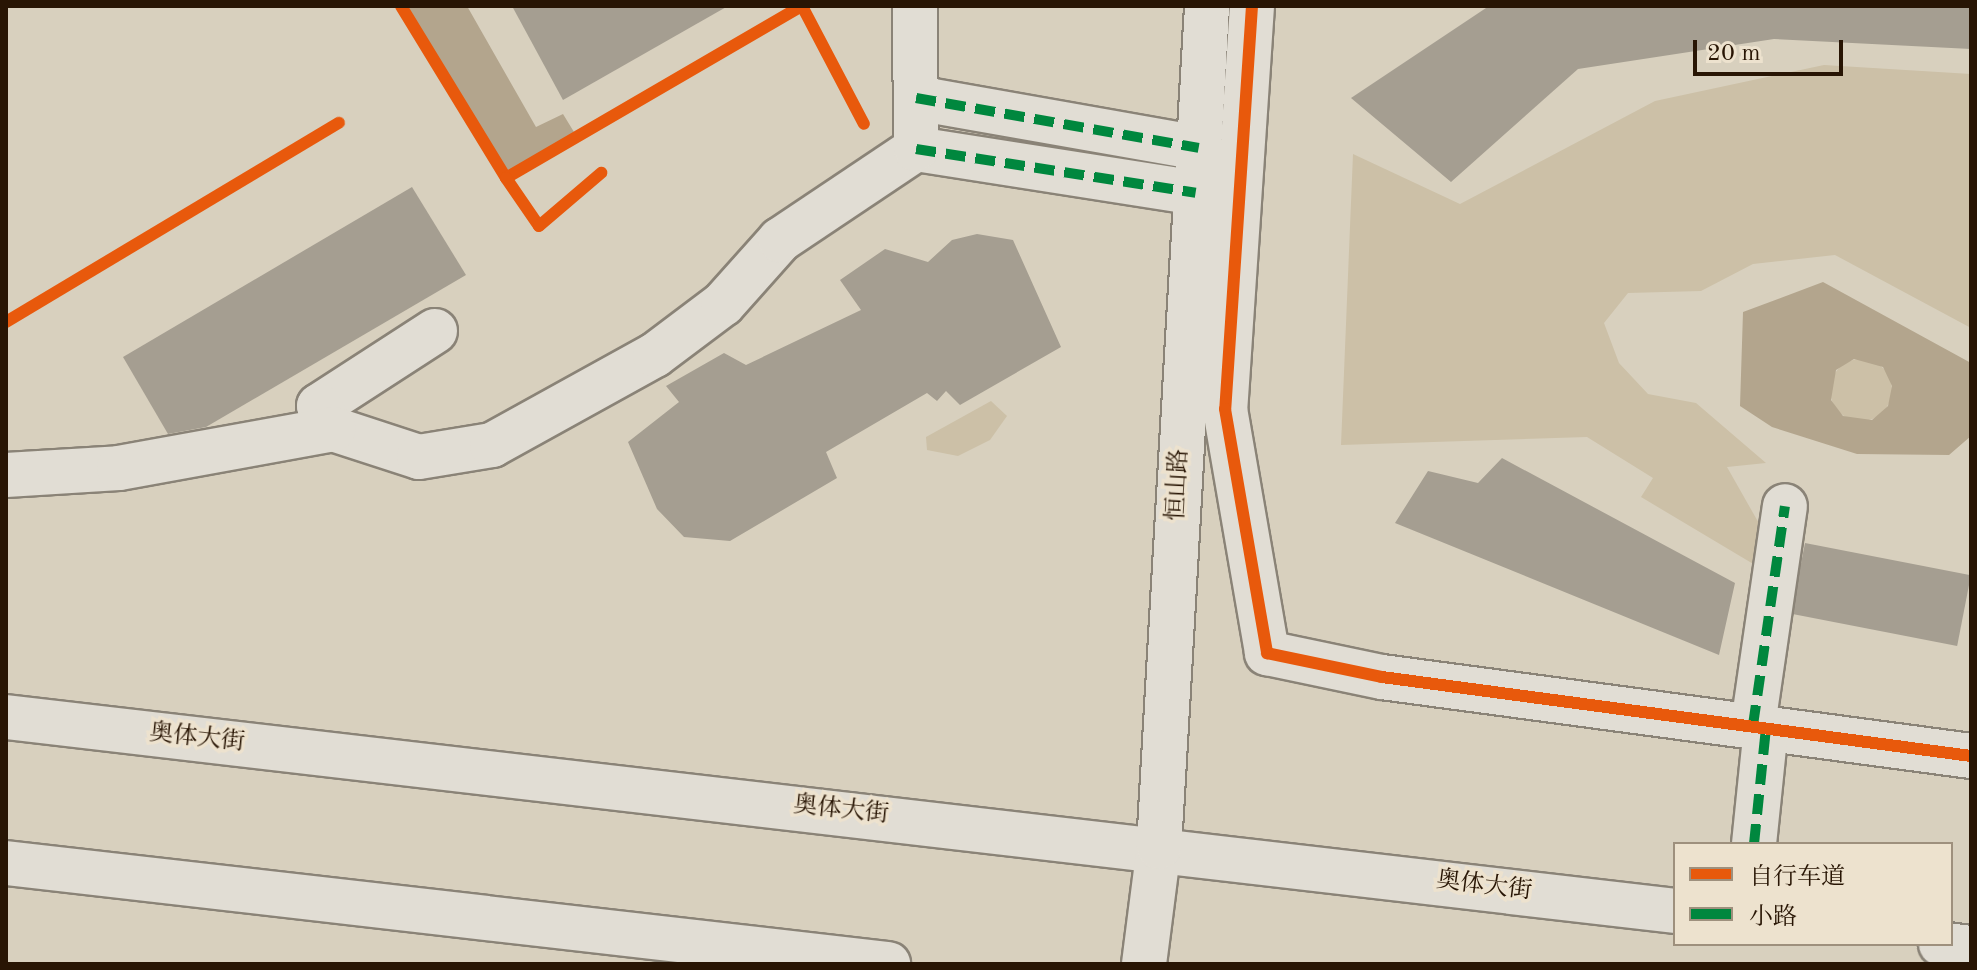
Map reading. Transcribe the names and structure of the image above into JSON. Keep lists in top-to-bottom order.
{
  "streets": {
    "street": ["恒山路", "奥体大街"]
  },
  "crossings": [
    ["恒山路", "奥体大街"]
  ],
  "legend": ["自行车道", "小路"],
  "scale_bar": "20 m"
}
